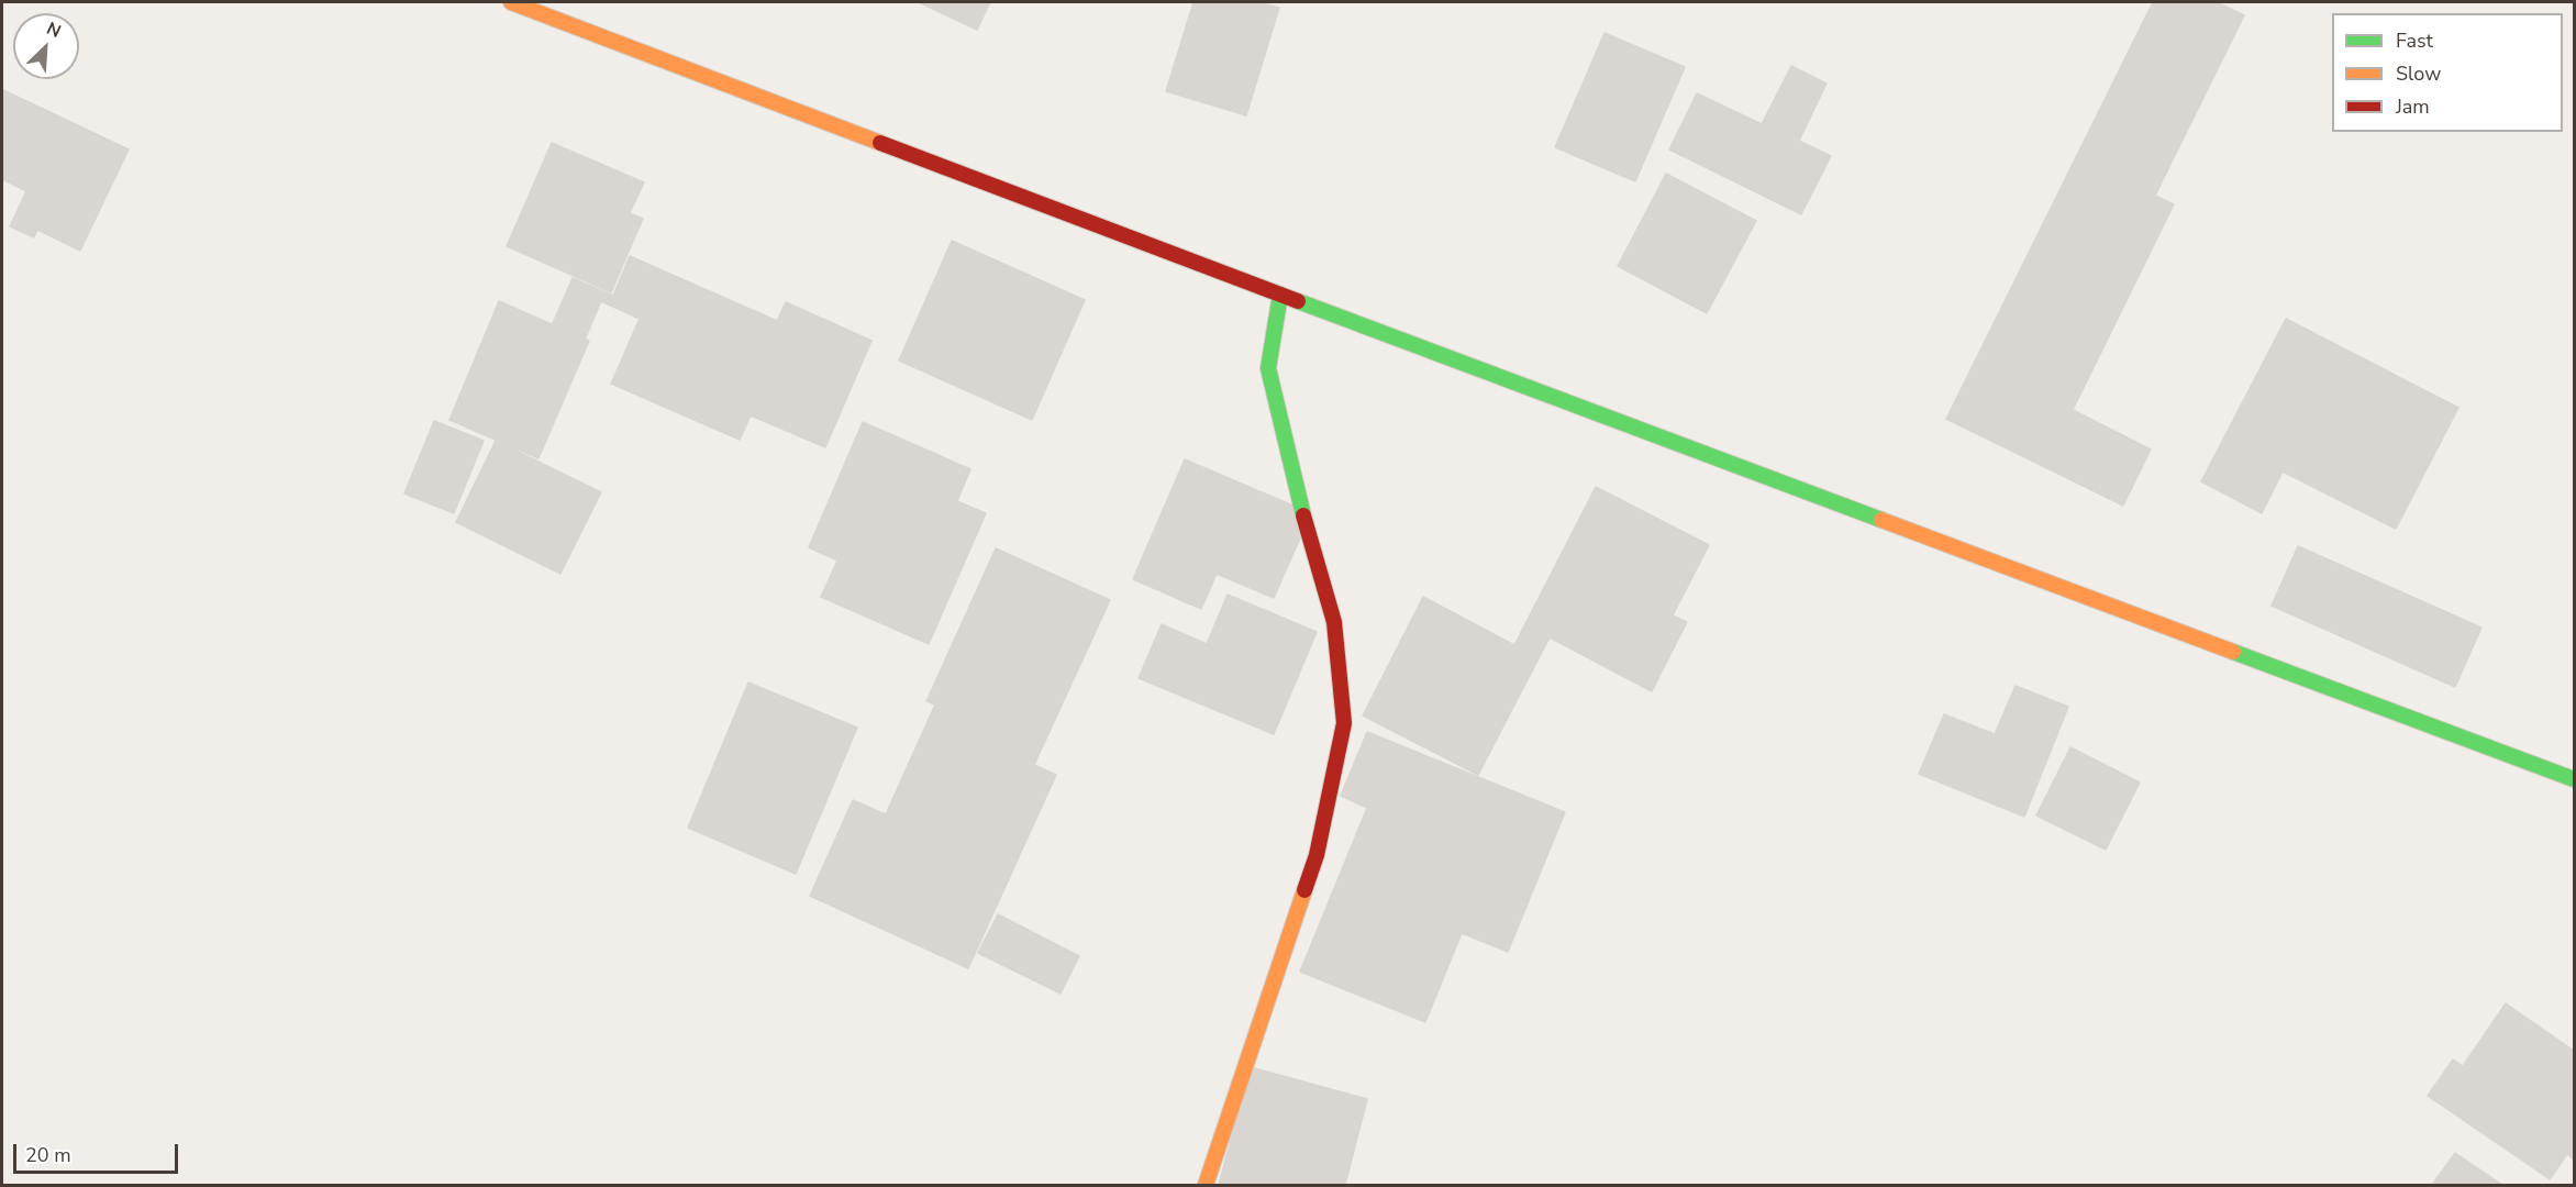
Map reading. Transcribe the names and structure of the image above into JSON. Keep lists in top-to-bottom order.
{
  "legend": ["Fast", "Slow", "Jam"],
  "scale_bar": "20 m",
  "north": "top right"
}
